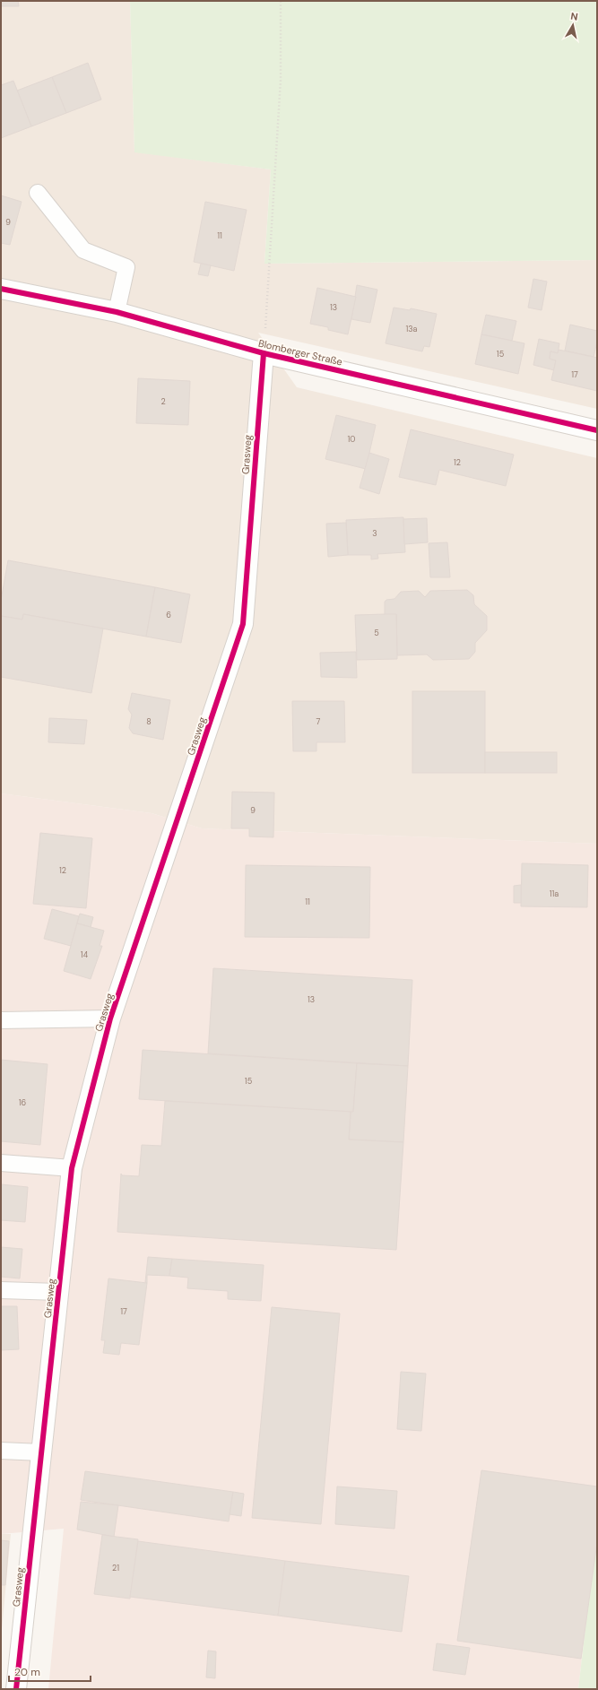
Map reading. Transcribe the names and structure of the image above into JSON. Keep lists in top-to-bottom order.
{
  "streets": {
    "street": ["Blomberger Straße", "Grasweg"]
  },
  "crossings": [
    ["Blomberger Straße", "Grasweg"]
  ],
  "house_numbers": [
    "9",
    "11",
    "13",
    "13a",
    "15",
    "17",
    "2",
    "10",
    "12",
    "3",
    "6",
    "5",
    "8",
    "7",
    "9",
    "12",
    "11a",
    "11",
    "14",
    "13",
    "15",
    "16",
    "17",
    "21"
  ],
  "scale_bar": "20 m",
  "north": "top"
}
